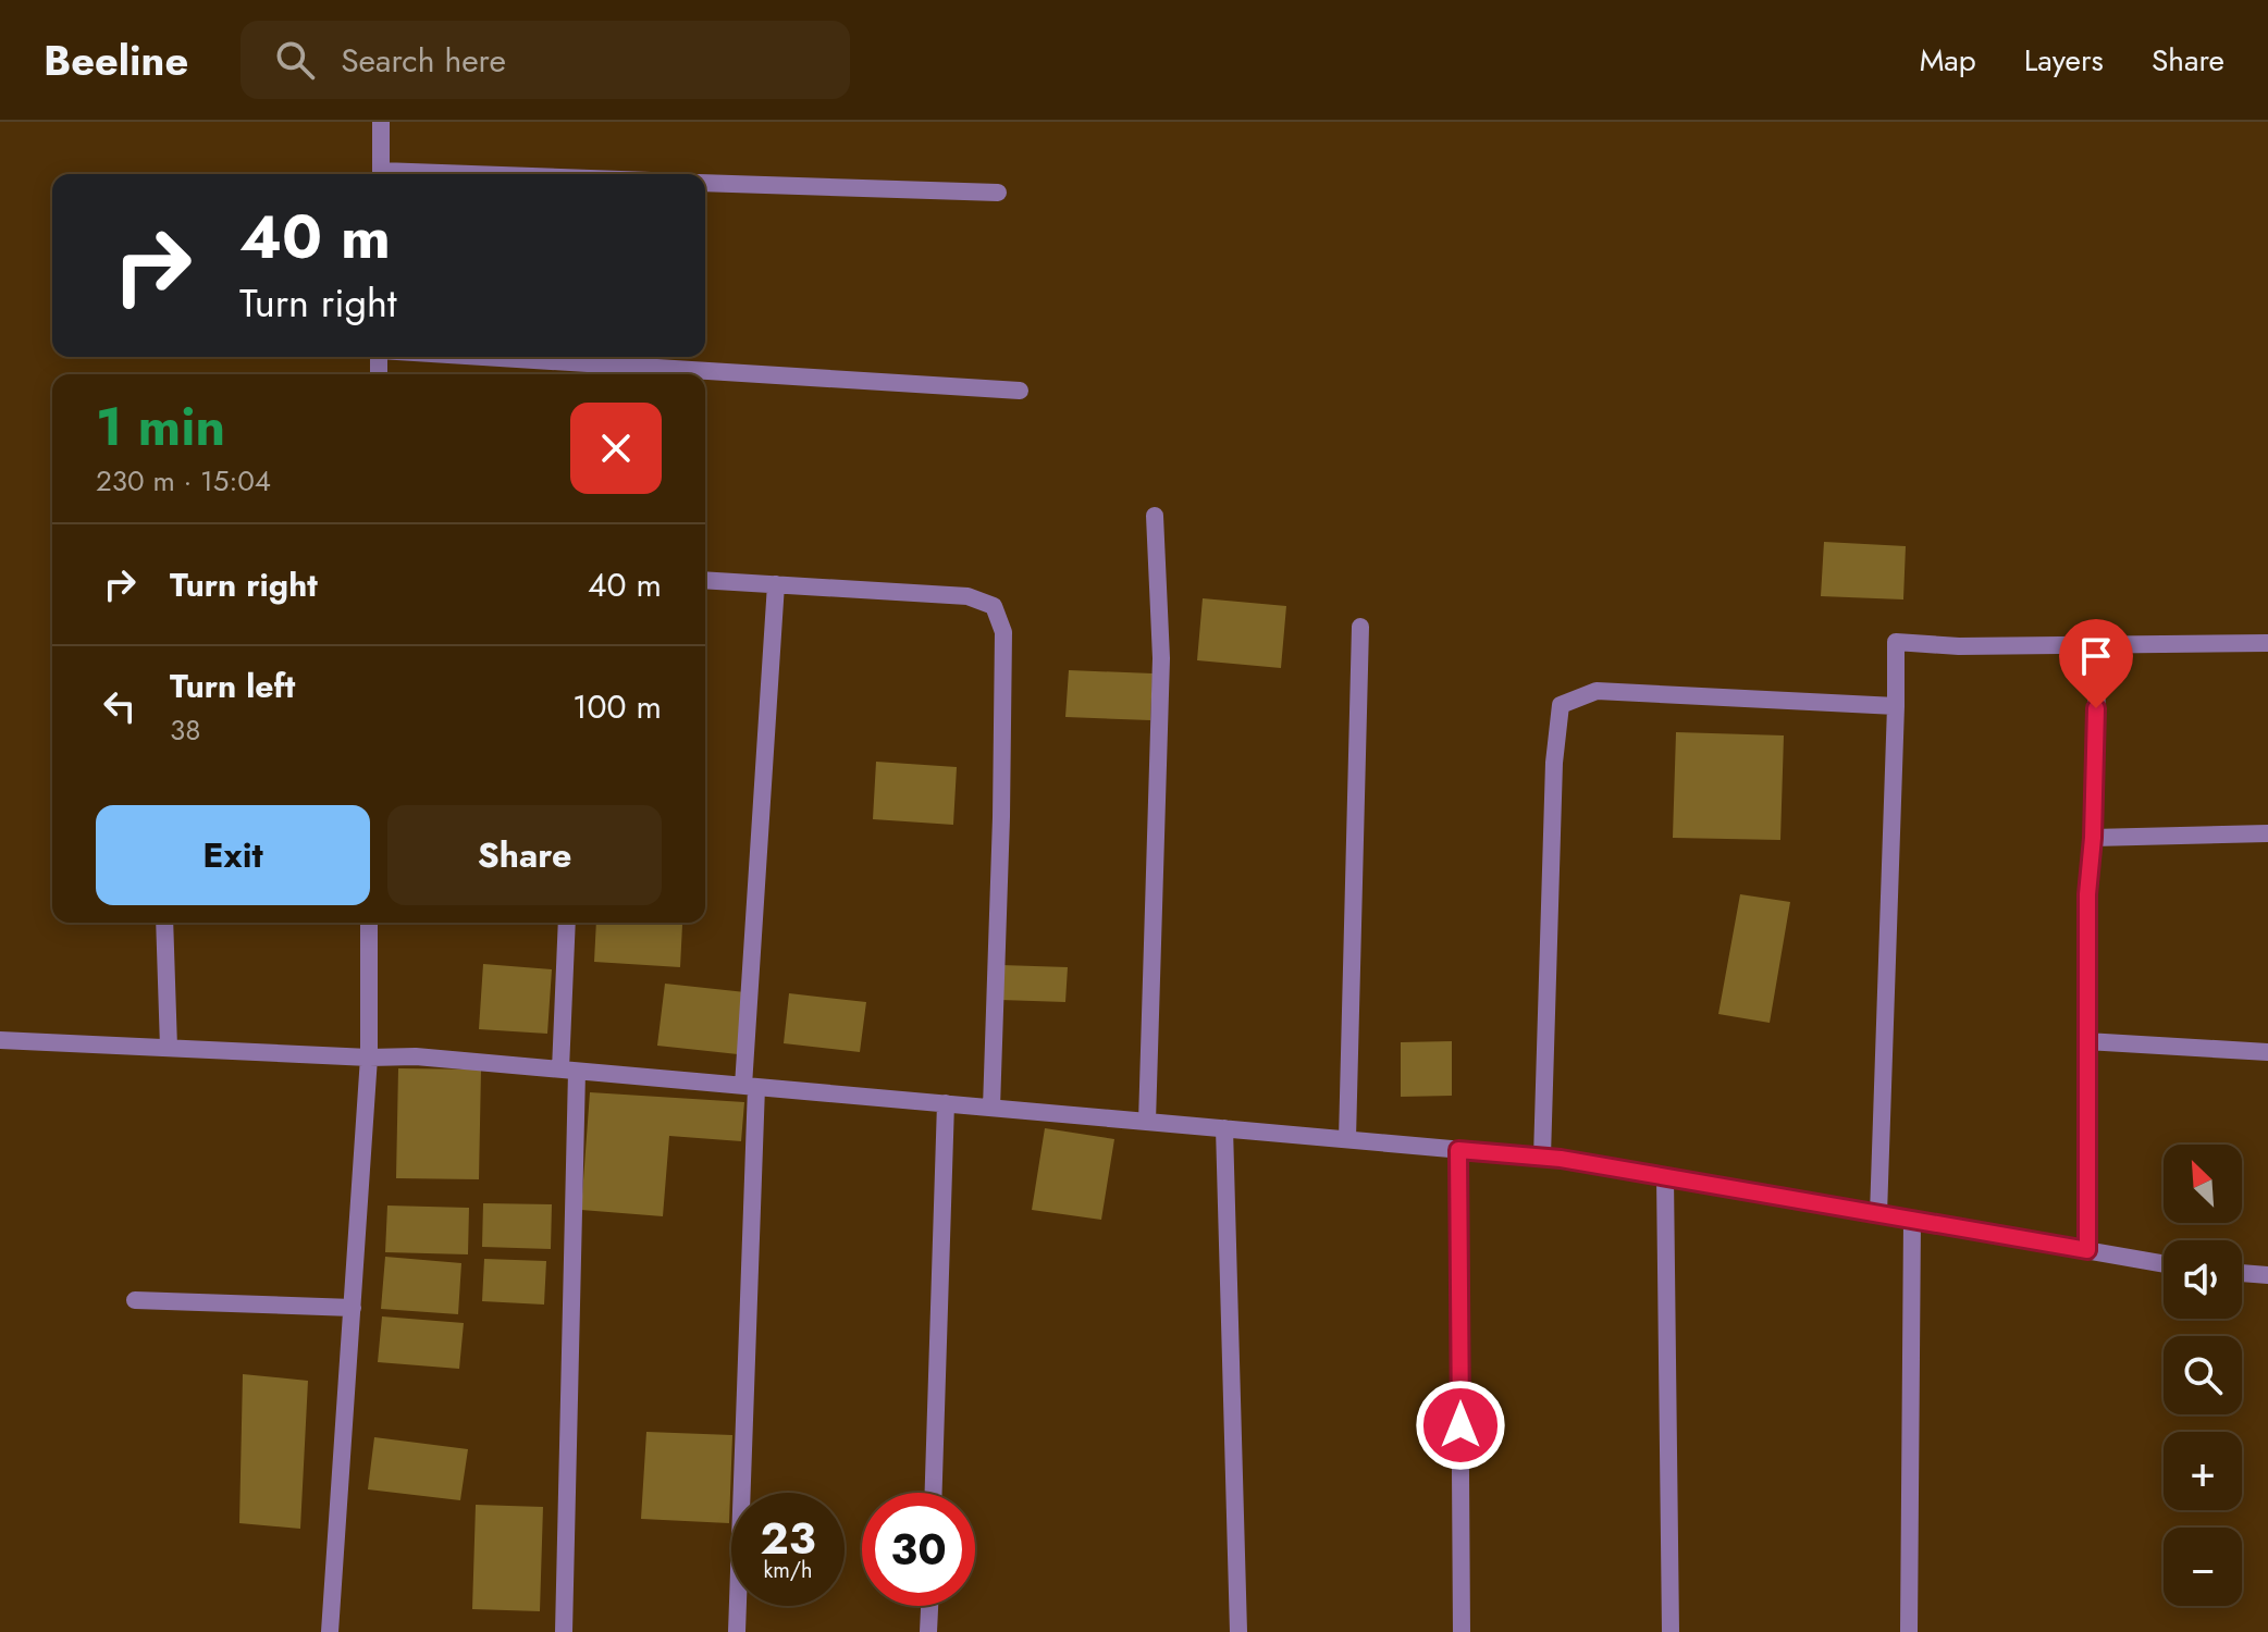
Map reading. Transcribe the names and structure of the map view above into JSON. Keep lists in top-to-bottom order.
{
  "north": "top left",
  "page": {
    "header": "Beeline",
    "search": "Search here",
    "nav": ["Map", "Layers", "Share"],
    "turn": ["40 m", "Turn right"],
    "heading": ["1 min", "230 m · 15:04"],
    "list": [
      {
        "name": "Turn right",
        "value": "40 m"
      },
      {
        "name": "Turn left",
        "note": "38",
        "value": "100 m"
      }
    ],
    "buttons": ["Exit", "Share"],
    "map_buttons": ["+", "−"],
    "speed": "23 km/h",
    "limit": "30"
  }
}
